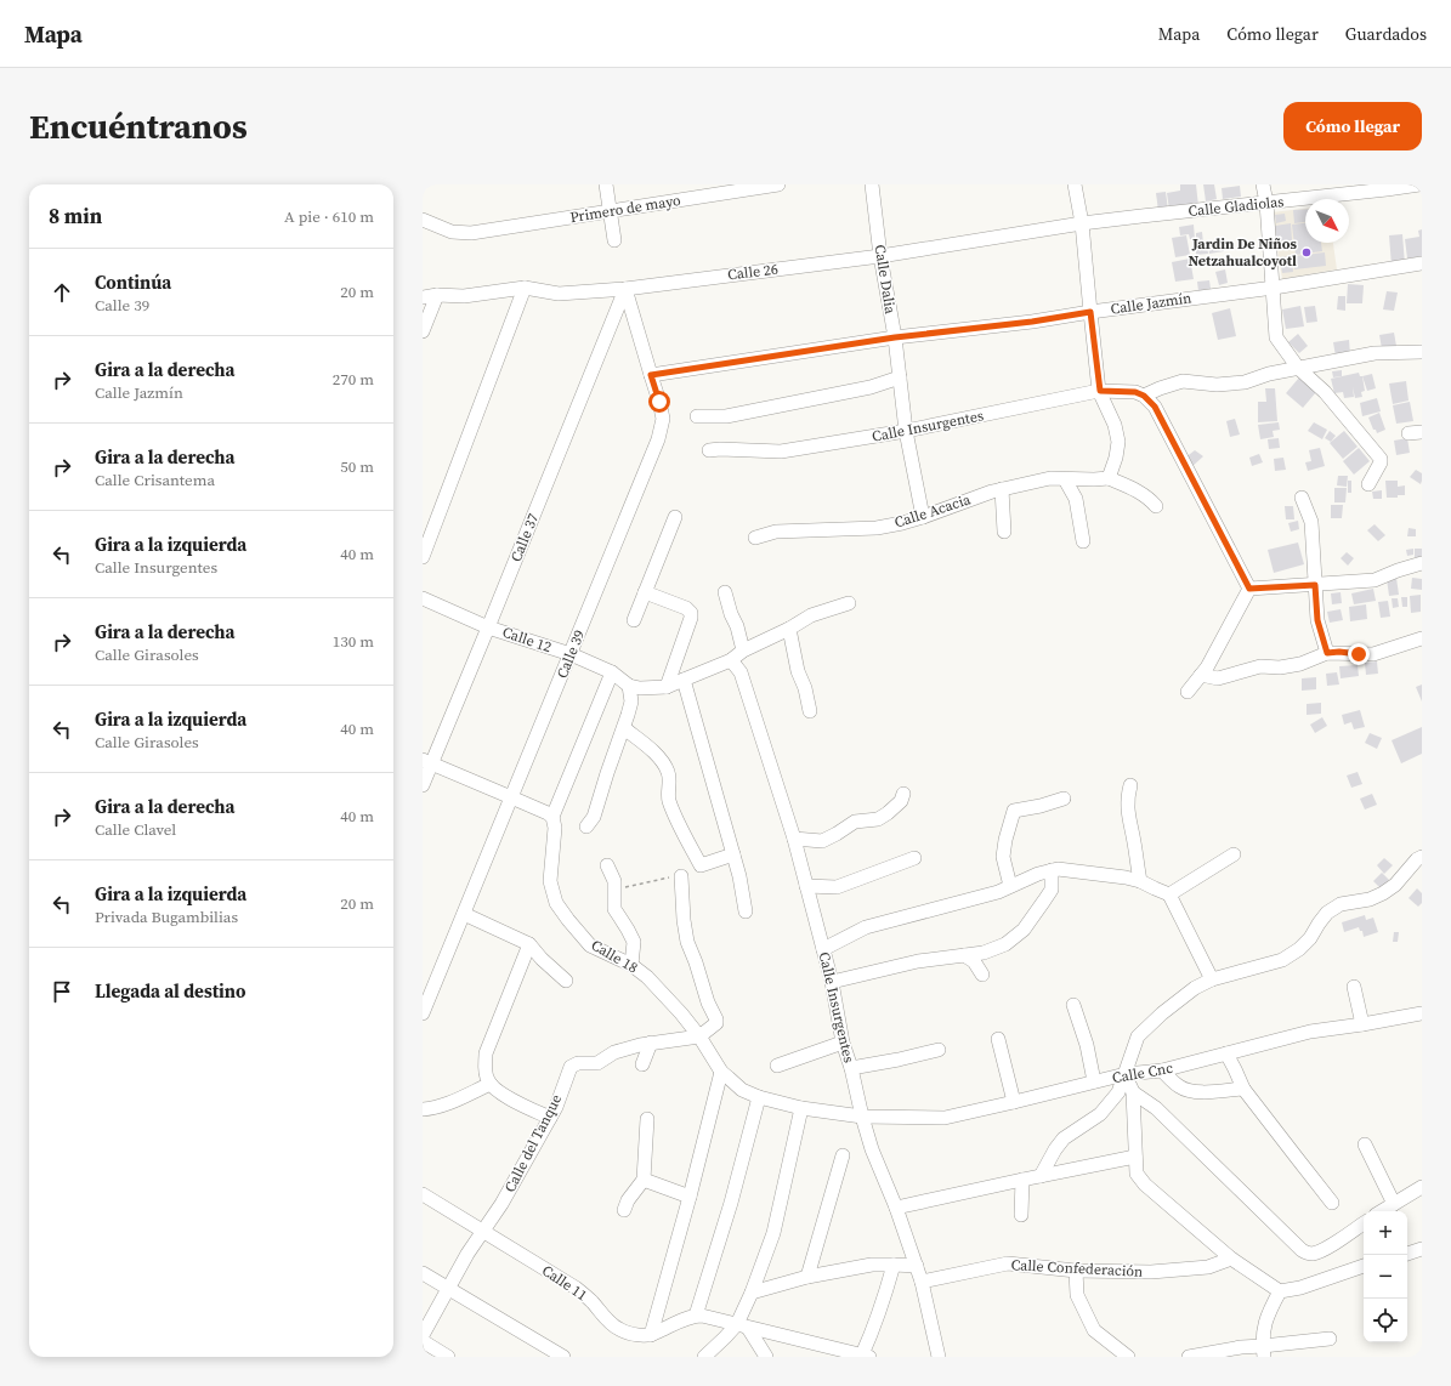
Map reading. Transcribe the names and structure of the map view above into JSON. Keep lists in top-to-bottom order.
{
  "streets": {
    "street": [
      "Calle Gladiolas",
      "Primero de mayo",
      "Calle 26",
      "Calle Dalia",
      "Calle Jazmín",
      "Calle Insurgentes",
      "Calle Acacia",
      "Calle 37",
      "Calle 12",
      "Calle 39",
      "Calle 18",
      "Calle Cnc",
      "Calle del Tanque",
      "Calle Confederación",
      "Calle 11"
    ]
  },
  "crossings": [
    ["Calle Gladiolas", "Calle 26"],
    ["Calle 26", "Calle Dalia"],
    ["Calle 26", "Calle 37"],
    ["Calle 26", "Calle 39"],
    ["Calle Dalia", "Calle Jazmín"],
    ["Calle Dalia", "Calle Insurgentes"],
    ["Calle Dalia", "Calle Acacia"],
    ["Calle Jazmín", "Calle 39"],
    ["Calle Insurgentes", "Calle 18"],
    ["Calle Insurgentes", "Calle Cnc"],
    ["Calle Insurgentes", "Calle Confederación"],
    ["Calle 37", "Calle 12"],
    ["Calle 37", "Calle 39"],
    ["Calle 12", "Calle 39"],
    ["Calle 18", "Calle Cnc"],
    ["Calle 18", "Calle del Tanque"],
    ["Calle del Tanque", "Calle 11"]
  ],
  "places": ["Jardin De Niños Netzahualcoyotl"],
  "north": "bottom right",
  "page": {
    "header": "Mapa",
    "nav": ["Mapa", "Cómo llegar", "Guardados"],
    "buttons": "Cómo llegar",
    "title": "Encuéntranos",
    "heading": ["8 min", "A pie · 610 m"],
    "list": [
      ["Continúa", "Calle 39", "20 m"],
      ["Gira a la derecha", "Calle Jazmín", "270 m"],
      ["Gira a la derecha", "Calle Crisantema", "50 m"],
      ["Gira a la izquierda", "Calle Insurgentes", "40 m"],
      ["Gira a la derecha", "Calle Girasoles", "130 m"],
      ["Gira a la izquierda", "Calle Girasoles", "40 m"],
      ["Gira a la derecha", "Calle Clavel", "40 m"],
      ["Gira a la izquierda", "Privada Bugambilias", "20 m"],
      "Llegada al destino"
    ],
    "map_buttons": ["+", "−"]
  }
}
